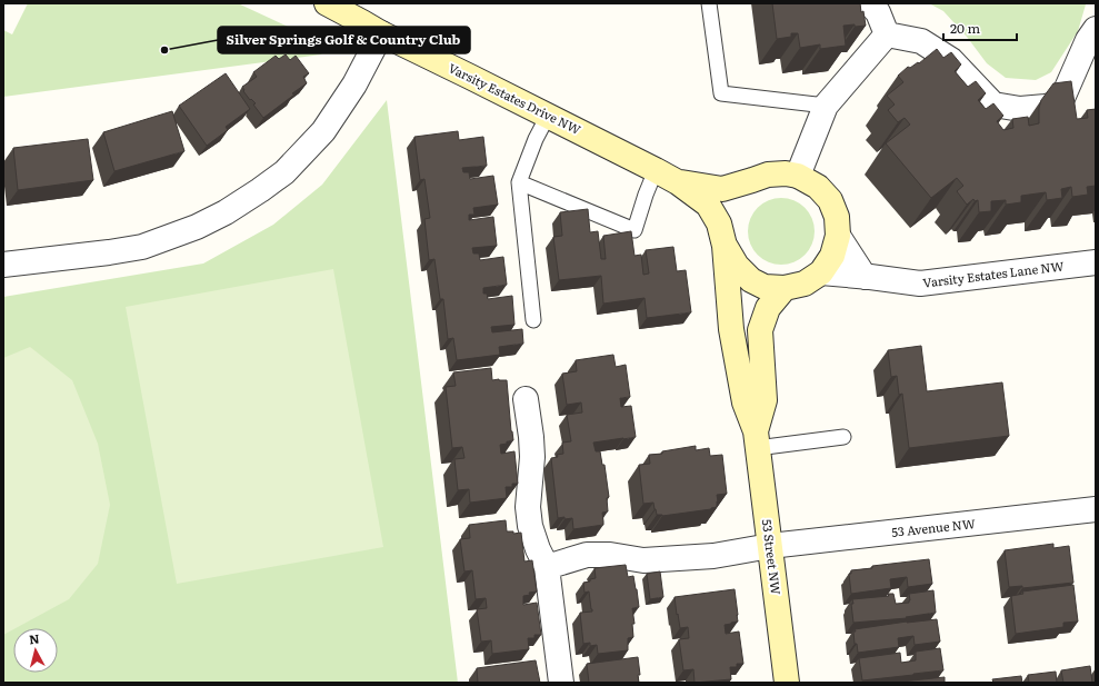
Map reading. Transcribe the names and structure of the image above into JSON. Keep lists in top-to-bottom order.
{
  "streets": {
    "street": [
      "Varsity Estates Drive NW",
      "Varsity Estates Lane NW",
      "53 Avenue NW",
      "53 Street NW"
    ]
  },
  "crossings": [
    ["Varsity Estates Drive NW", "53 Street NW"],
    ["53 Avenue NW", "53 Street NW"]
  ],
  "places": ["Silver Springs Golf & Country Club"],
  "scale_bar": "20 m",
  "north": "top"
}
